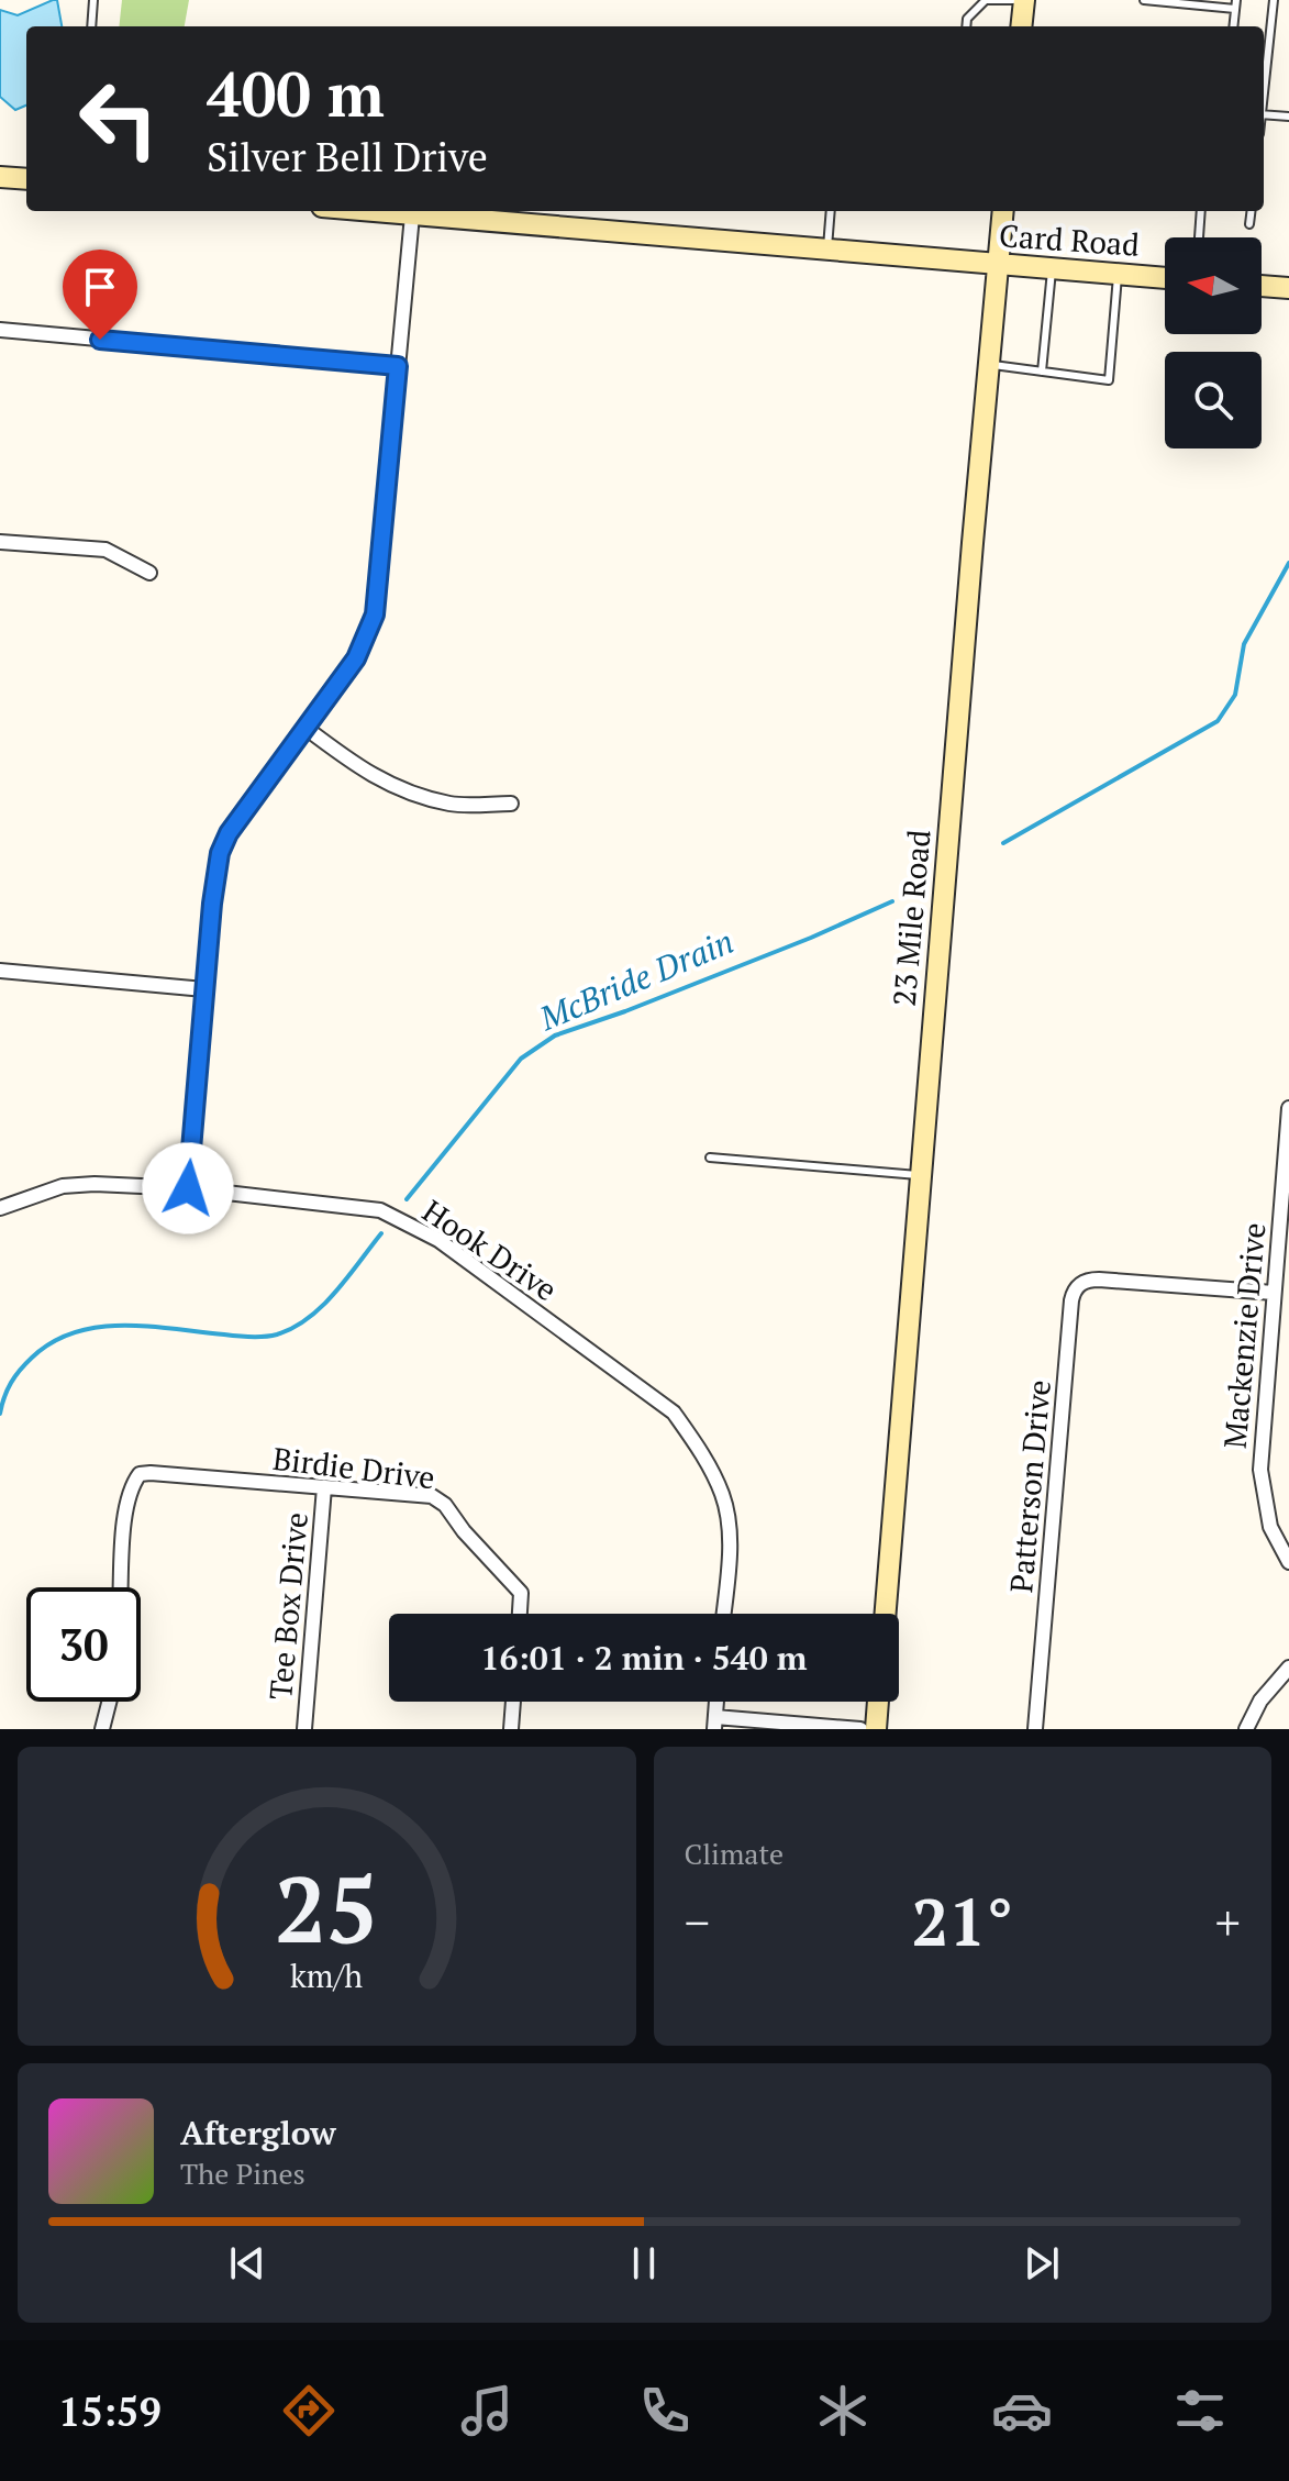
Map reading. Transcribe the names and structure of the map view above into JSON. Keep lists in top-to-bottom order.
{
  "streets": {
    "main road": ["Card Road", "23 Mile Road"],
    "street": [
      "Hook Drive",
      "Mackenzie Drive",
      "Birdie Drive",
      "Patterson Drive",
      "Tee Box Drive"
    ]
  },
  "crossings": [
    ["Card Road", "23 Mile Road"],
    ["Mackenzie Drive", "Patterson Drive"],
    ["Birdie Drive", "Tee Box Drive"]
  ],
  "water": ["McBride Drain"],
  "north": "left",
  "page": {
    "turn": ["400 m", "Silver Bell Drive"],
    "limit": "30",
    "trip": "16:01 · 2 min · 540 m",
    "tile": "Climate",
    "heat": ["−", "21°", "+"],
    "song": ["Afterglow", "The Pines"],
    "tabs": "15:59",
    "gauge": ["25", "km/h"]
  }
}
